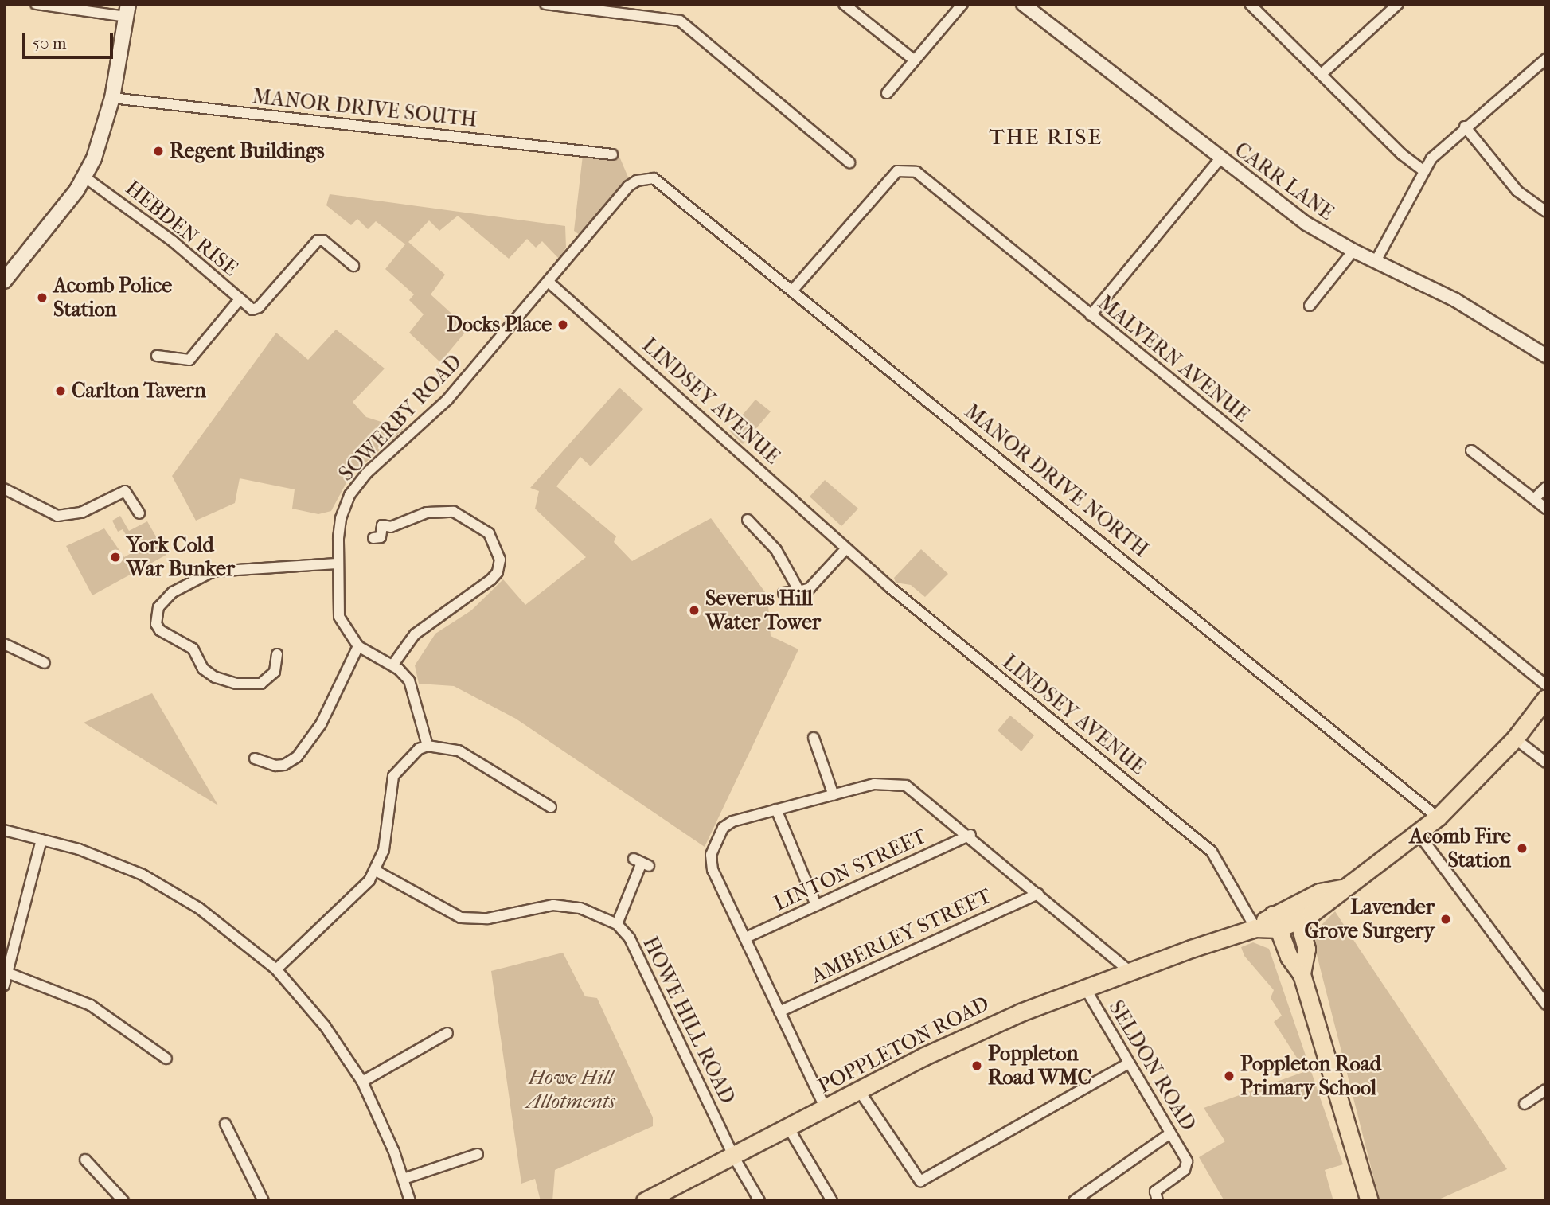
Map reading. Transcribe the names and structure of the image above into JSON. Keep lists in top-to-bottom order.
{
  "streets": {
    "main road": ["POPPLETON ROAD"],
    "street": [
      "MANOR DRIVE SOUTH",
      "CARR LANE",
      "HEBDEN RISE",
      "MALVERN AVENUE",
      "LINDSEY AVENUE",
      "SOWERBY ROAD",
      "MANOR DRIVE NORTH",
      "LINTON STREET",
      "AMBERLEY STREET",
      "HOWE HILL ROAD",
      "SELDON ROAD"
    ]
  },
  "crossings": [
    ["MALVERN AVENUE", "MANOR DRIVE NORTH"],
    ["LINDSEY AVENUE", "SOWERBY ROAD"],
    ["LINDSEY AVENUE", "POPPLETON ROAD"],
    ["SOWERBY ROAD", "MANOR DRIVE NORTH"],
    ["HOWE HILL ROAD", "POPPLETON ROAD"],
    ["POPPLETON ROAD", "SELDON ROAD"]
  ],
  "districts": ["THE RISE"],
  "parks": ["Howe Hill Allotments"],
  "places": [
    "Regent Buildings",
    "Acomb Police Station",
    "Docks Place",
    "Carlton Tavern",
    "York Cold War Bunker",
    "Severus Hill Water Tower",
    "Acomb Fire Station",
    "Lavender Grove Surgery",
    "Poppleton Road WMC",
    "Poppleton Road Primary School"
  ],
  "scale_bar": "50 m"
}
